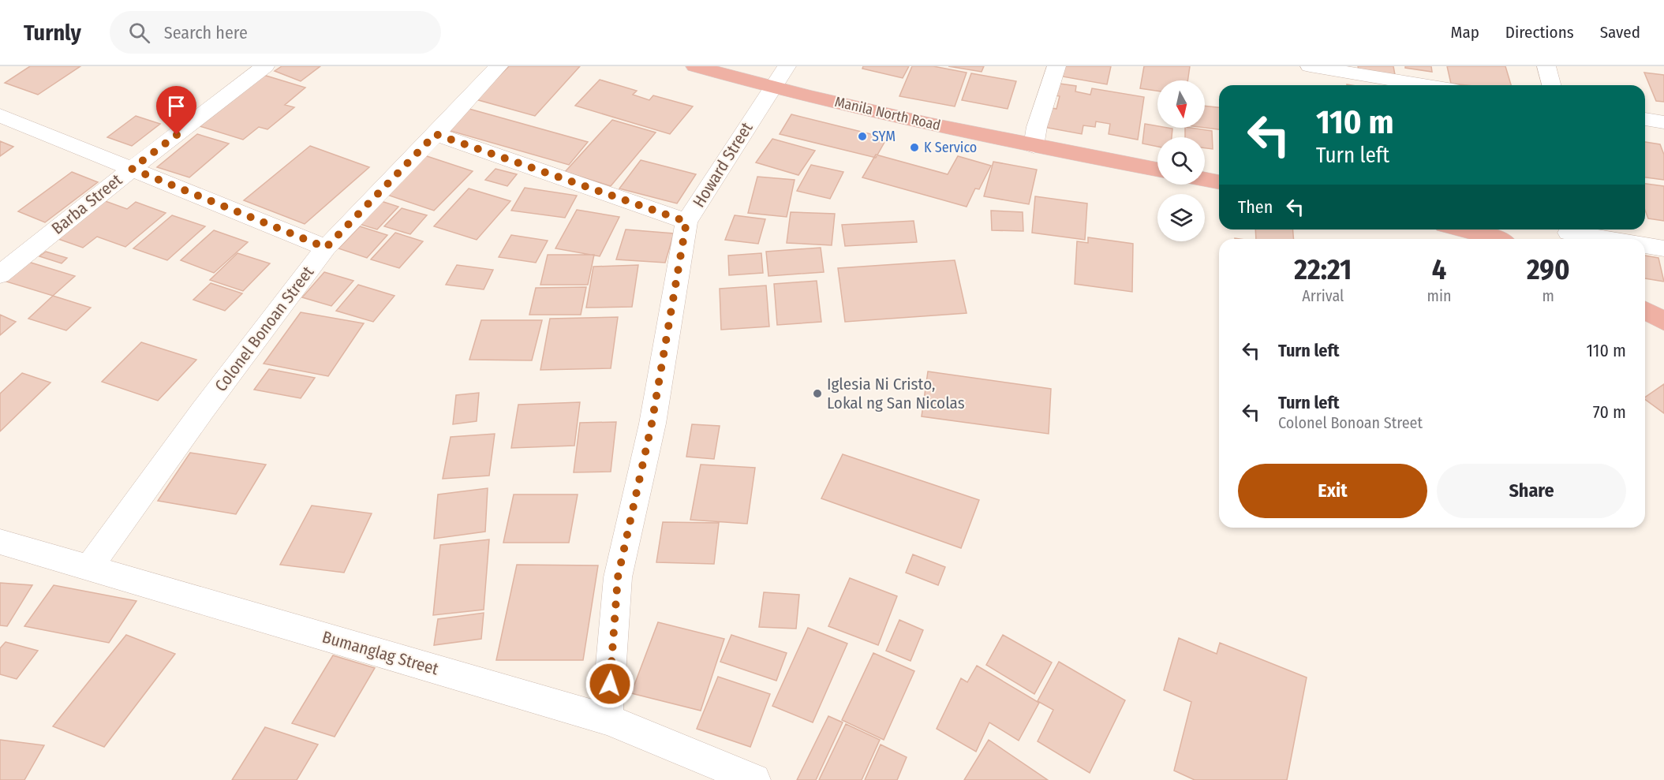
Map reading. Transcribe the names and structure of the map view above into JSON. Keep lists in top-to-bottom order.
{
  "streets": {
    "highway": ["Manila North Road"],
    "street": [
      "Howard Street",
      "Barba Street",
      "Colonel Bonoan Street",
      "Bumanglag Street"
    ]
  },
  "crossings": [
    ["Manila North Road", "Howard Street"],
    ["Howard Street", "Bumanglag Street"],
    ["Colonel Bonoan Street", "Bumanglag Street"]
  ],
  "places": ["SYM", "K Servico", "Iglesia Ni Cristo, Lokal ng San Nicolas"],
  "north": "bottom",
  "page": {
    "header": "Turnly",
    "search": "Search here",
    "nav": ["Map", "Directions", "Saved"],
    "turn": ["110 m", "Turn left"],
    "then": "Then",
    "eta": [
      "22:21",
      "Arrival",
      "4",
      "min",
      "290",
      "m"
    ],
    "list": [
      {
        "name": "Turn left",
        "value": "110 m"
      },
      {
        "name": "Turn left",
        "note": "Colonel Bonoan Street",
        "value": "70 m"
      }
    ],
    "buttons": ["Exit", "Share"]
  }
}
